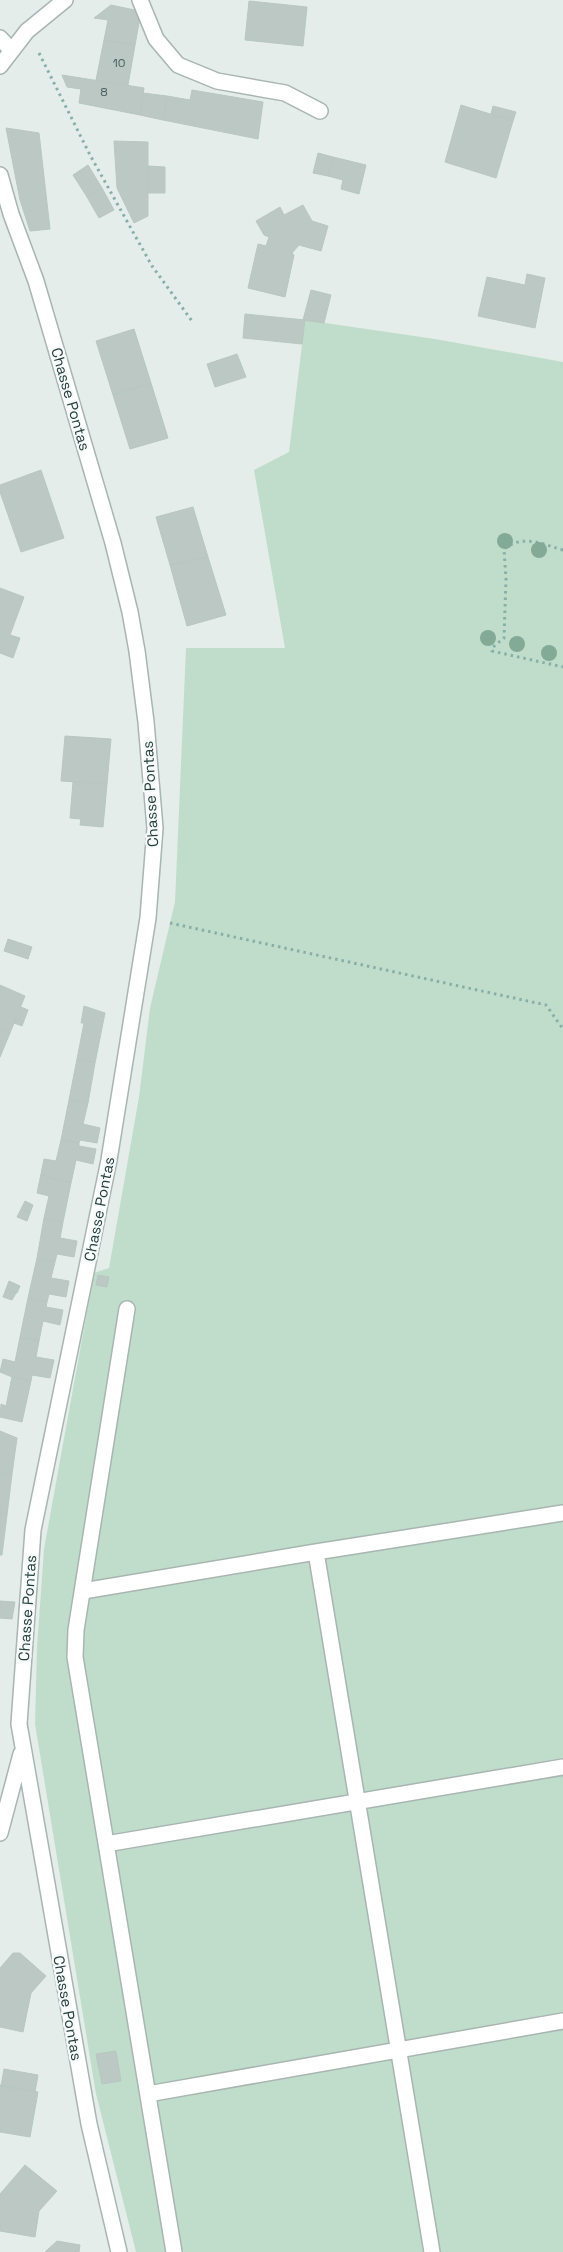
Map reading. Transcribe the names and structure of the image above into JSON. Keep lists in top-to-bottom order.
{
  "streets": {
    "street": ["Chasse Pontas"]
  },
  "house_numbers": ["10", "8"]
}
